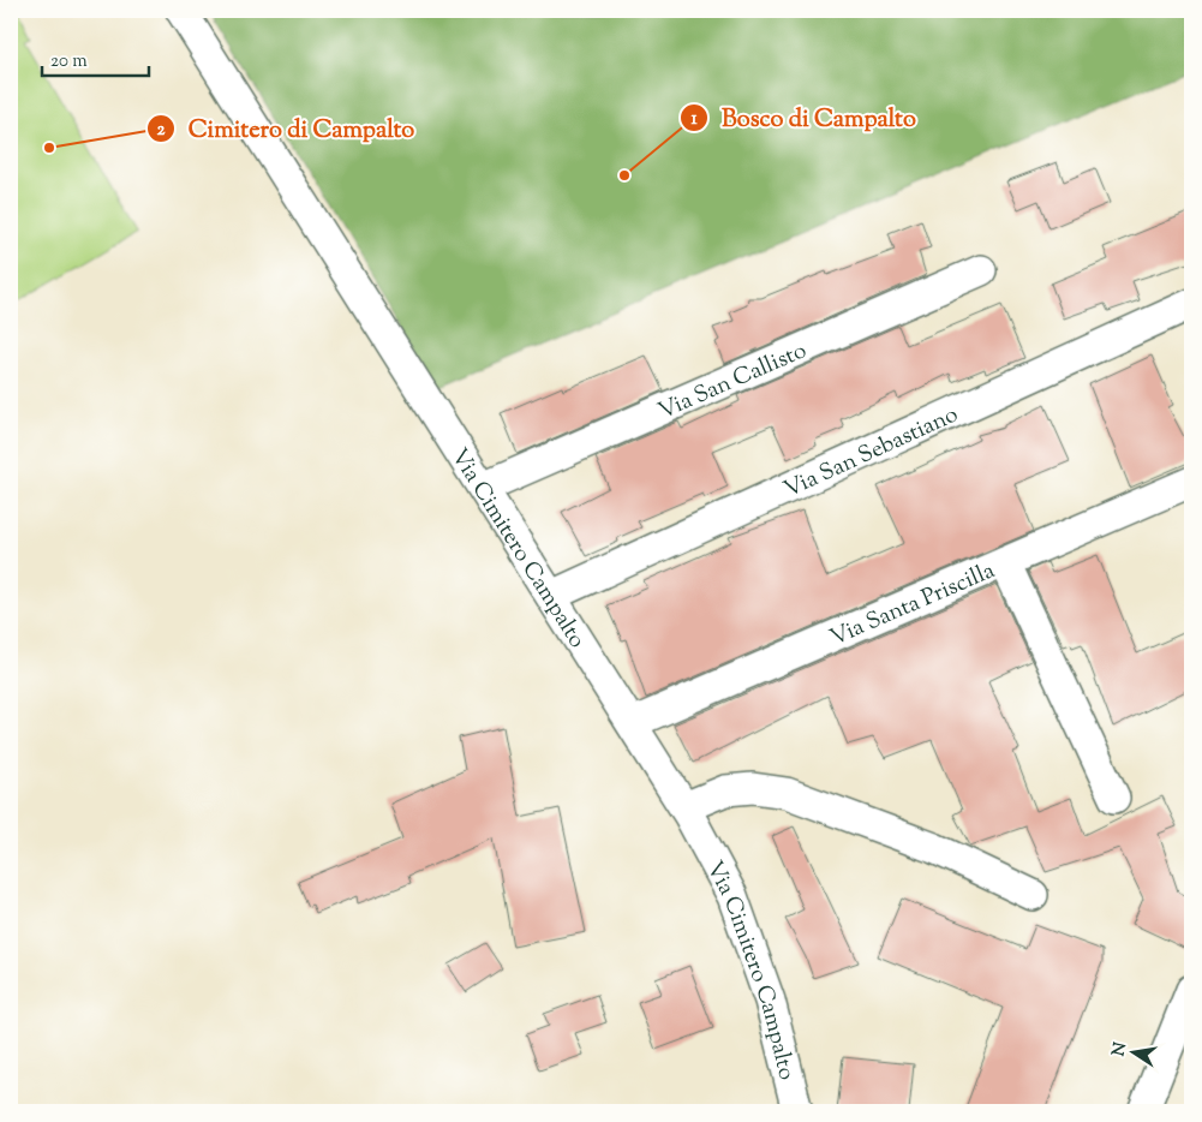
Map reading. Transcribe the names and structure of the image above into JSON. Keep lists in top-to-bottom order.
{
  "streets": {
    "street": [
      "Via San Callisto",
      "Via San Sebastiano",
      "Via Cimitero Campalto",
      "Via Santa Priscilla"
    ]
  },
  "crossings": [
    ["Via San Callisto", "Via Cimitero Campalto"],
    ["Via San Sebastiano", "Via Cimitero Campalto"],
    ["Via Cimitero Campalto", "Via Santa Priscilla"]
  ],
  "places": ["Cimitero di Campalto", "Bosco di Campalto"],
  "scale_bar": "20 m",
  "north": "left"
}
